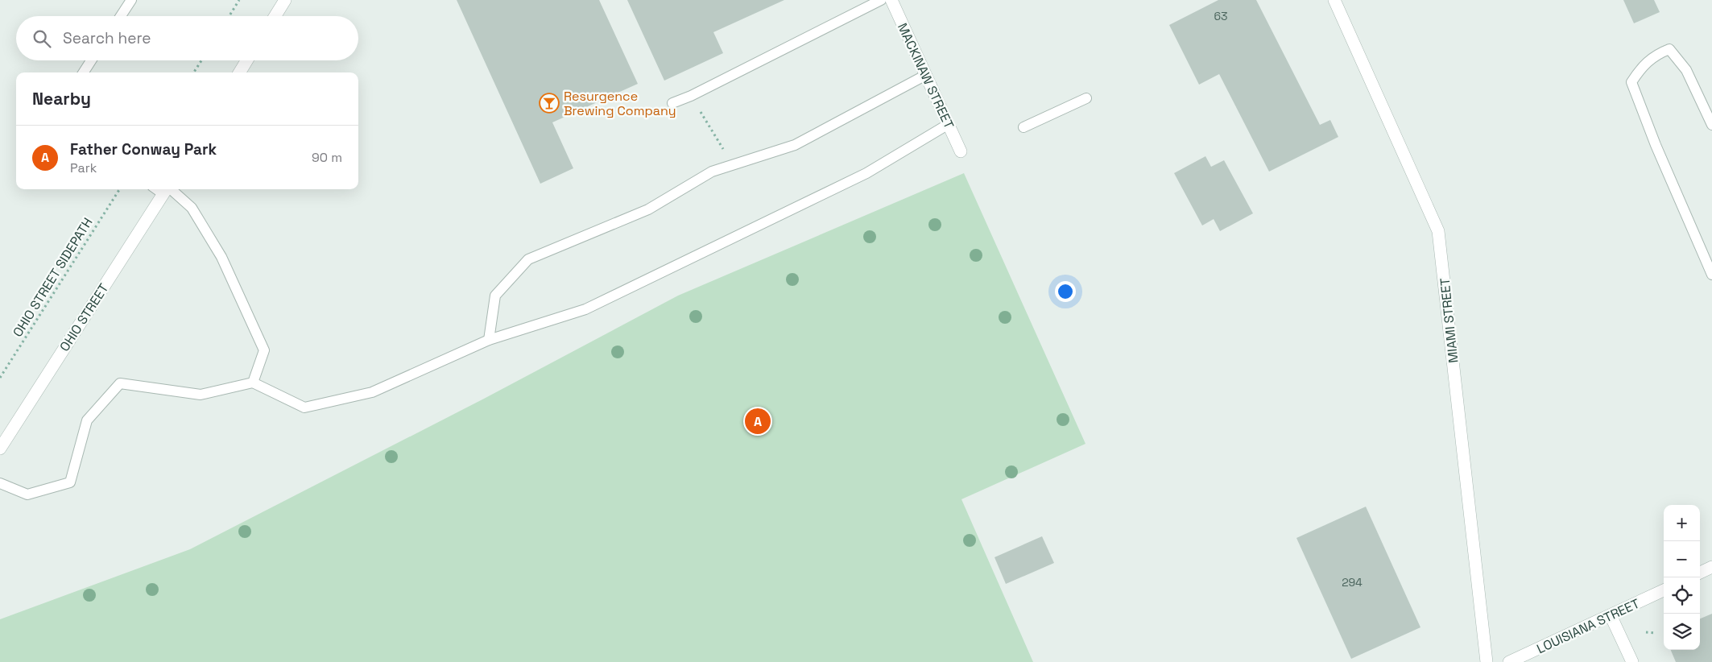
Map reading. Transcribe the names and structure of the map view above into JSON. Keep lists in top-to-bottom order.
{
  "streets": {
    "street": [
      "MACKINAW STREET",
      "OHIO STREET",
      "MIAMI STREET",
      "LOUISIANA STREET"
    ],
    "path": ["OHIO STREET SIDEPATH"]
  },
  "places": {
    "bar": ["Resurgence Brewing Company"]
  },
  "house_numbers": ["63", "294"],
  "page": {
    "search": "Search here",
    "heading": "Nearby",
    "list": [
      {
        "mark": "A",
        "name": "Father Conway Park",
        "note": "Park",
        "value": "90 m"
      }
    ],
    "pins": "A",
    "map_buttons": ["+", "−"]
  }
}
